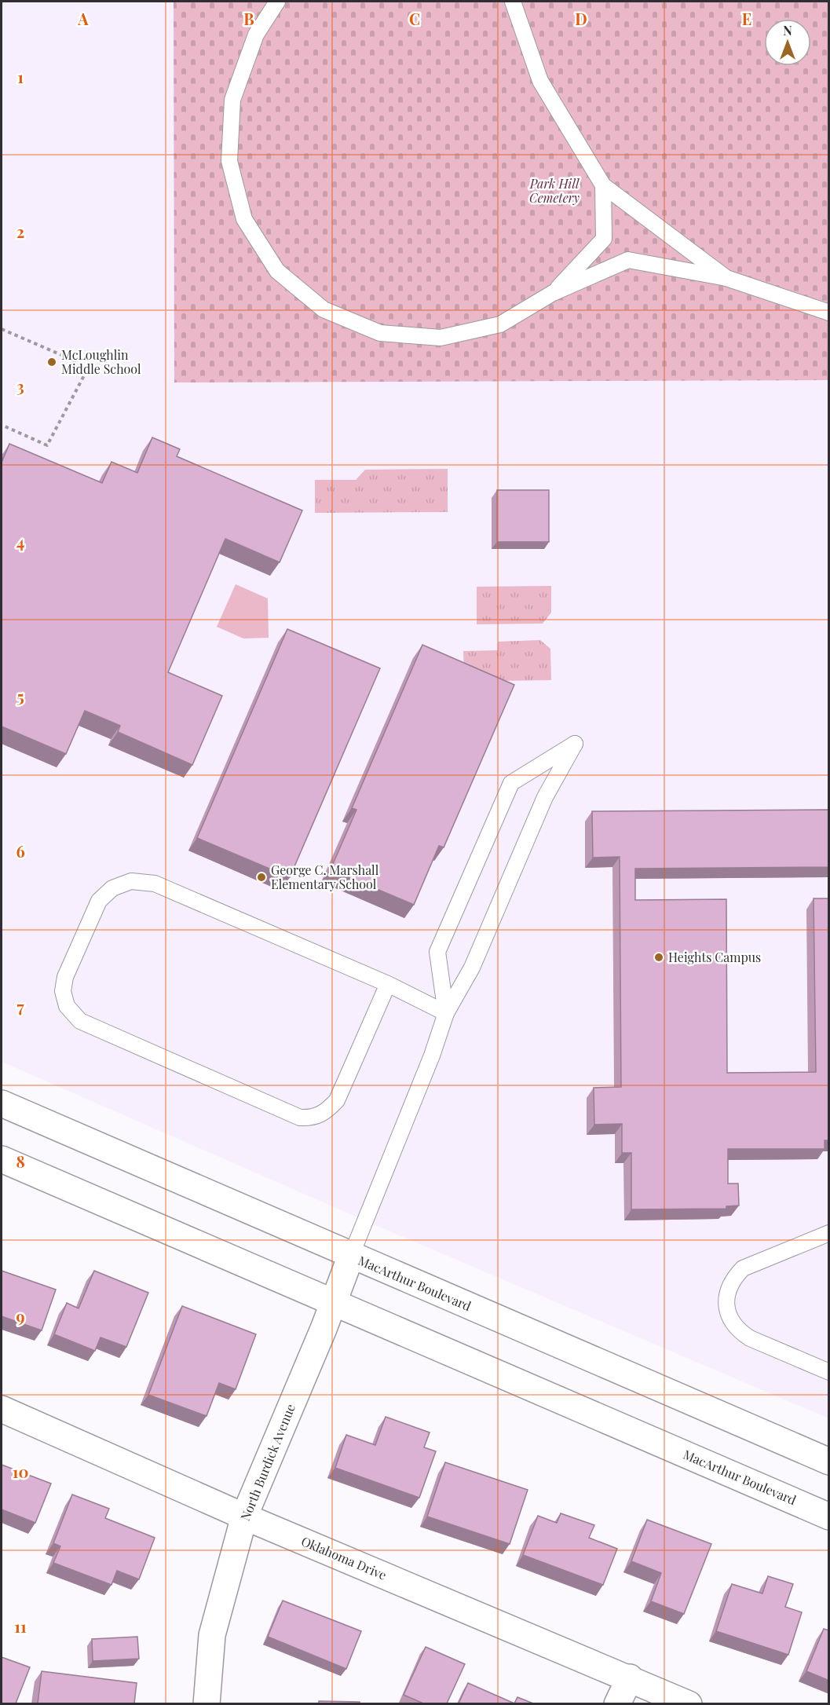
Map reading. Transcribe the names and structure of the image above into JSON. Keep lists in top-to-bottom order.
{
  "streets": {
    "street": ["MacArthur Boulevard", "North Burdick Avenue", "Oklahoma Drive"]
  },
  "crossings": [
    ["MacArthur Boulevard", "North Burdick Avenue"],
    ["North Burdick Avenue", "Oklahoma Drive"]
  ],
  "parks": ["Park Hill Cemetery"],
  "places": ["McLoughlin Middle School", "George C. Marshall Elementary School", "Heights Campus"],
  "north": "top",
  "grid": {
    "columns": [
      "A",
      "B",
      "C",
      "D",
      "E"
    ],
    "rows": [
      "1",
      "2",
      "3",
      "4",
      "5",
      "6",
      "7",
      "8",
      "9",
      "10",
      "11"
    ]
  }
}
